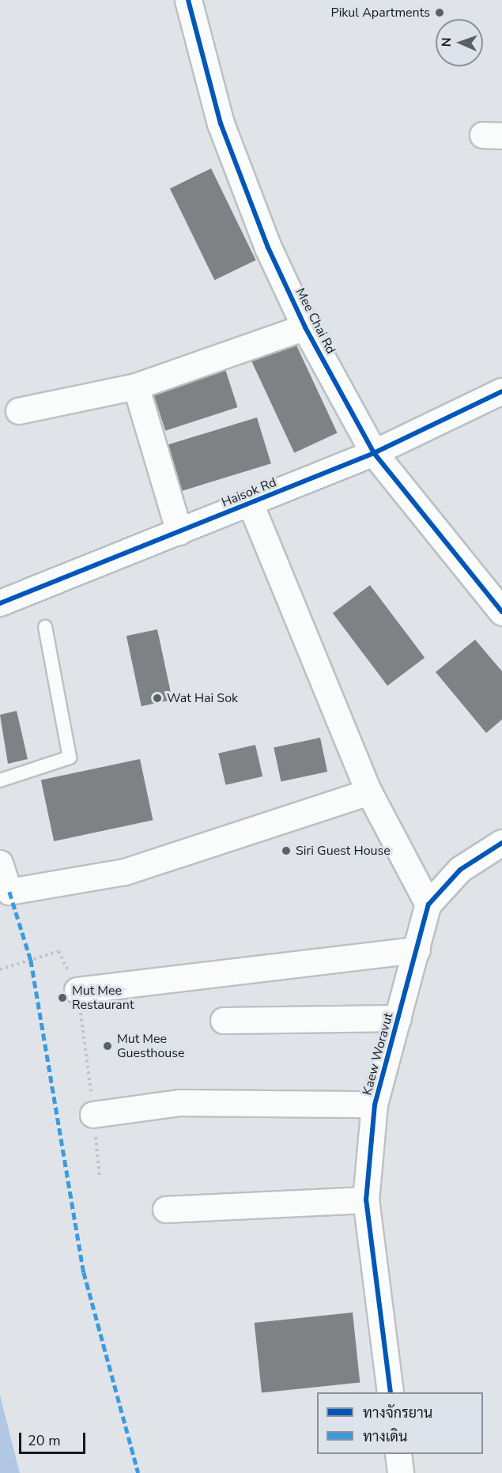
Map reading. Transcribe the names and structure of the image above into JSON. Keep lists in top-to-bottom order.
{
  "streets": {
    "street": ["Mee Chai Rd", "Haisok Rd", "Kaew Woravut"]
  },
  "crossings": [
    ["Mee Chai Rd", "Haisok Rd"]
  ],
  "places": [
    "Pikul Apartments",
    "Wat Hai Sok",
    "Siri Guest House",
    "Mut Mee Restaurant",
    "Mut Mee Guesthouse"
  ],
  "legend": ["ทางจักรยาน", "ทางเดิน"],
  "scale_bar": "20 m",
  "north": "left"
}
